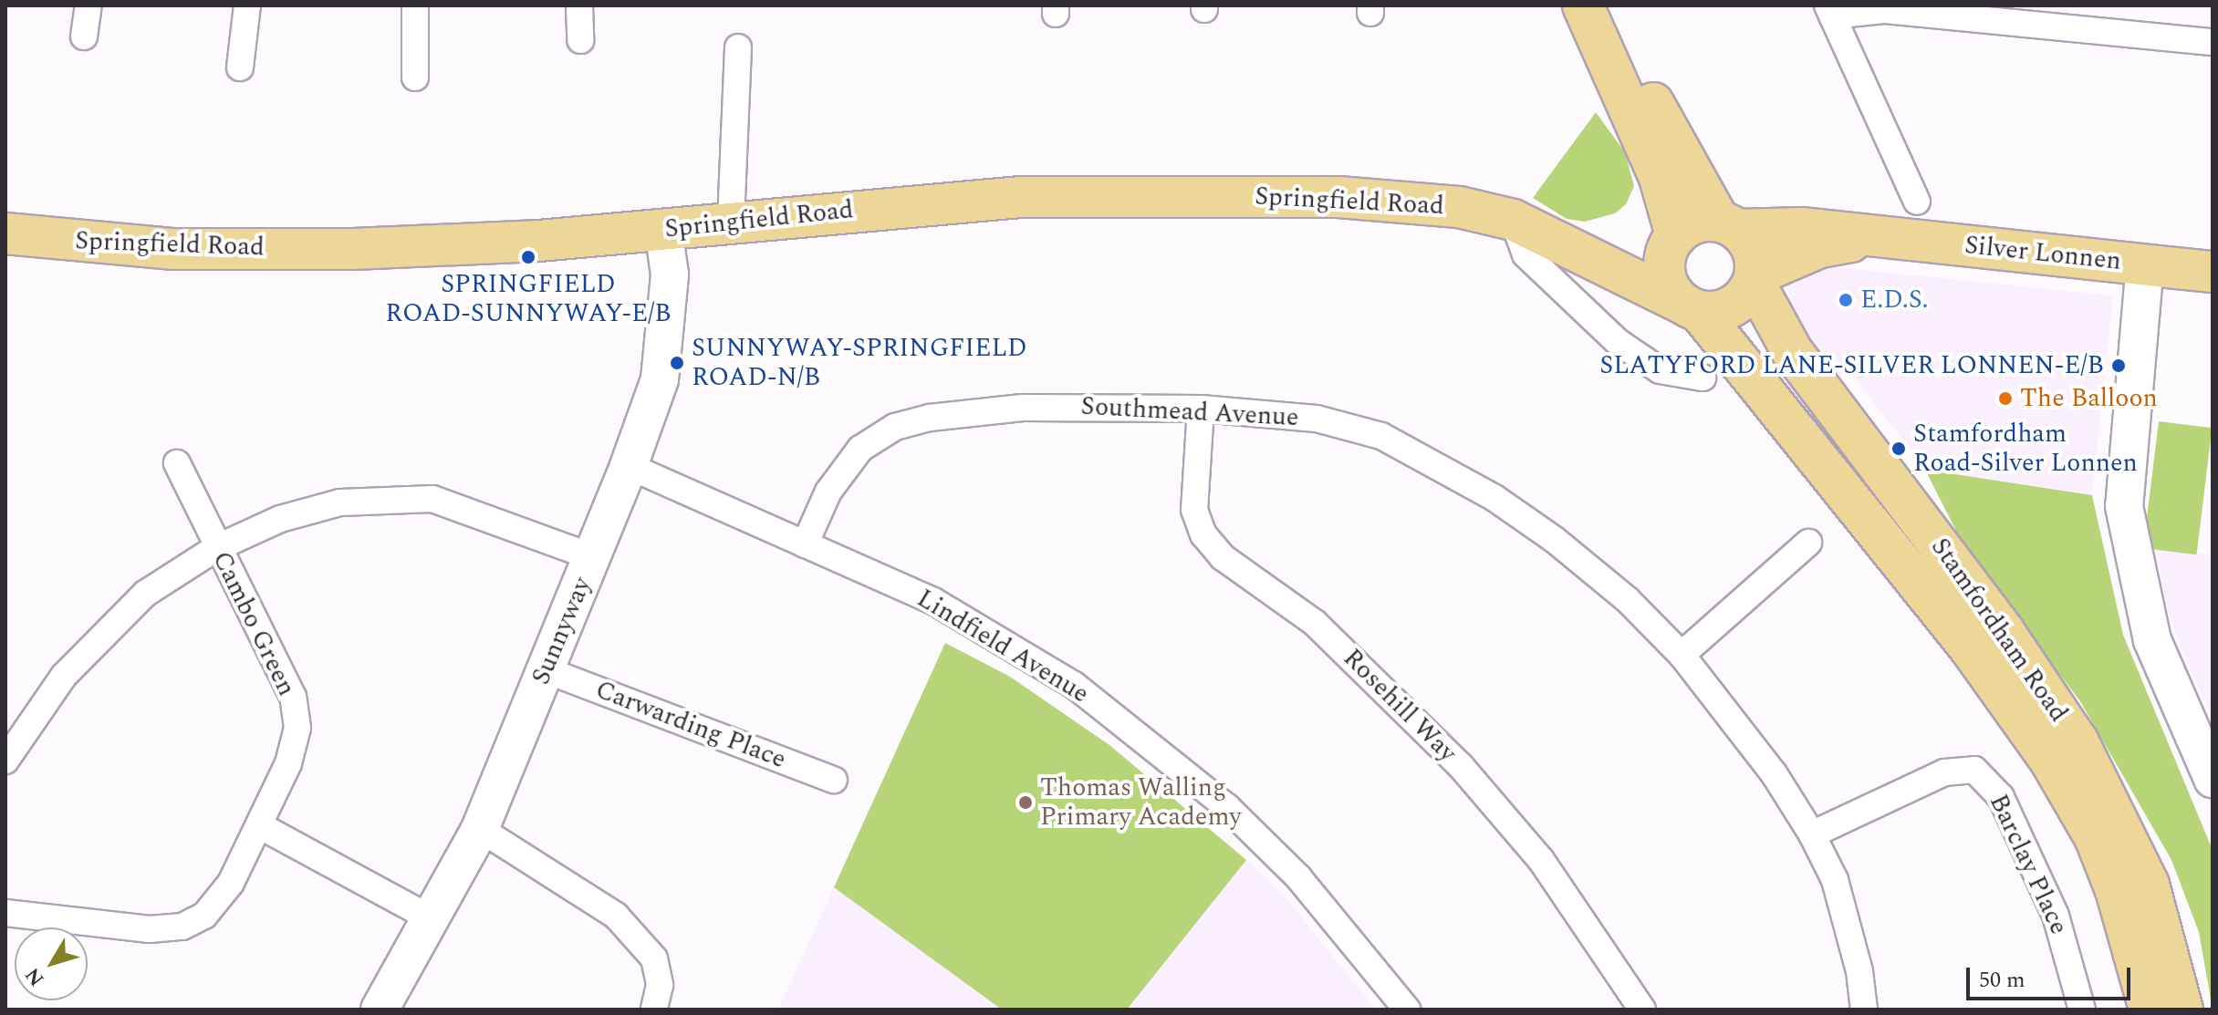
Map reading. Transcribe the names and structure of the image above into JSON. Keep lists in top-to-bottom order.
{
  "streets": {
    "main road": ["Springfield Road", "Silver Lonnen", "Stamfordham Road"],
    "street": [
      "Southmead Avenue",
      "Cambo Green",
      "Sunnyway",
      "Lindfield Avenue",
      "Rosehill Way",
      "Carwarding Place",
      "Barclay Place"
    ]
  },
  "crossings": [
    ["Springfield Road", "Silver Lonnen"],
    ["Springfield Road", "Stamfordham Road"],
    ["Springfield Road", "Sunnyway"],
    ["Silver Lonnen", "Stamfordham Road"],
    ["Southmead Avenue", "Lindfield Avenue"],
    ["Southmead Avenue", "Rosehill Way"],
    ["Southmead Avenue", "Barclay Place"],
    ["Sunnyway", "Lindfield Avenue"],
    ["Sunnyway", "Carwarding Place"]
  ],
  "places": [
    "SPRINGFIELD ROAD-SUNNYWAY-E/B",
    "E.D.S.",
    "SUNNYWAY-SPRINGFIELD ROAD-N/B",
    "SLATYFORD LANE-SILVER LONNEN-E/B",
    "The Balloon",
    "Stamfordham Road-Silver Lonnen",
    "Thomas Walling Primary Academy"
  ],
  "scale_bar": "50 m",
  "north": "bottom left"
}
